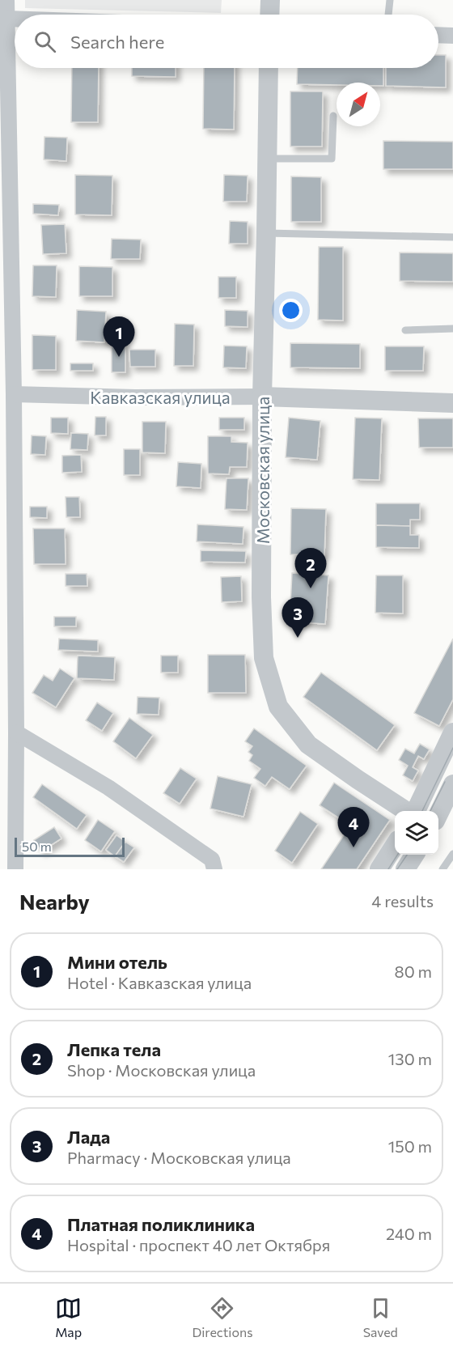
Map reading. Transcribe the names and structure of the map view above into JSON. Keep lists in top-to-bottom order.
{
  "streets": {
    "street": ["Кавказская улица", "Московская улица"]
  },
  "crossings": [
    ["Кавказская улица", "Московская улица"]
  ],
  "scale_bar": "50 m",
  "north": "top right",
  "page": {
    "search": "Search here",
    "pins": [
      "1",
      "2",
      "3",
      "4"
    ],
    "scale": "50 m",
    "heading": ["Nearby", "4 results"],
    "list": [
      {
        "mark": "1",
        "name": "Мини отель",
        "note": "Hotel · Кавказская улица",
        "value": "80 m"
      },
      {
        "mark": "2",
        "name": "Лепка тела",
        "note": "Shop · Московская улица",
        "value": "130 m"
      },
      {
        "mark": "3",
        "name": "Лада",
        "note": "Pharmacy · Московская улица",
        "value": "150 m"
      },
      {
        "mark": "4",
        "name": "Платная поликлиника",
        "note": "Hospital · проспект 40 лет Октября",
        "value": "240 m"
      }
    ],
    "nav": ["Map", "Directions", "Saved"]
  }
}
